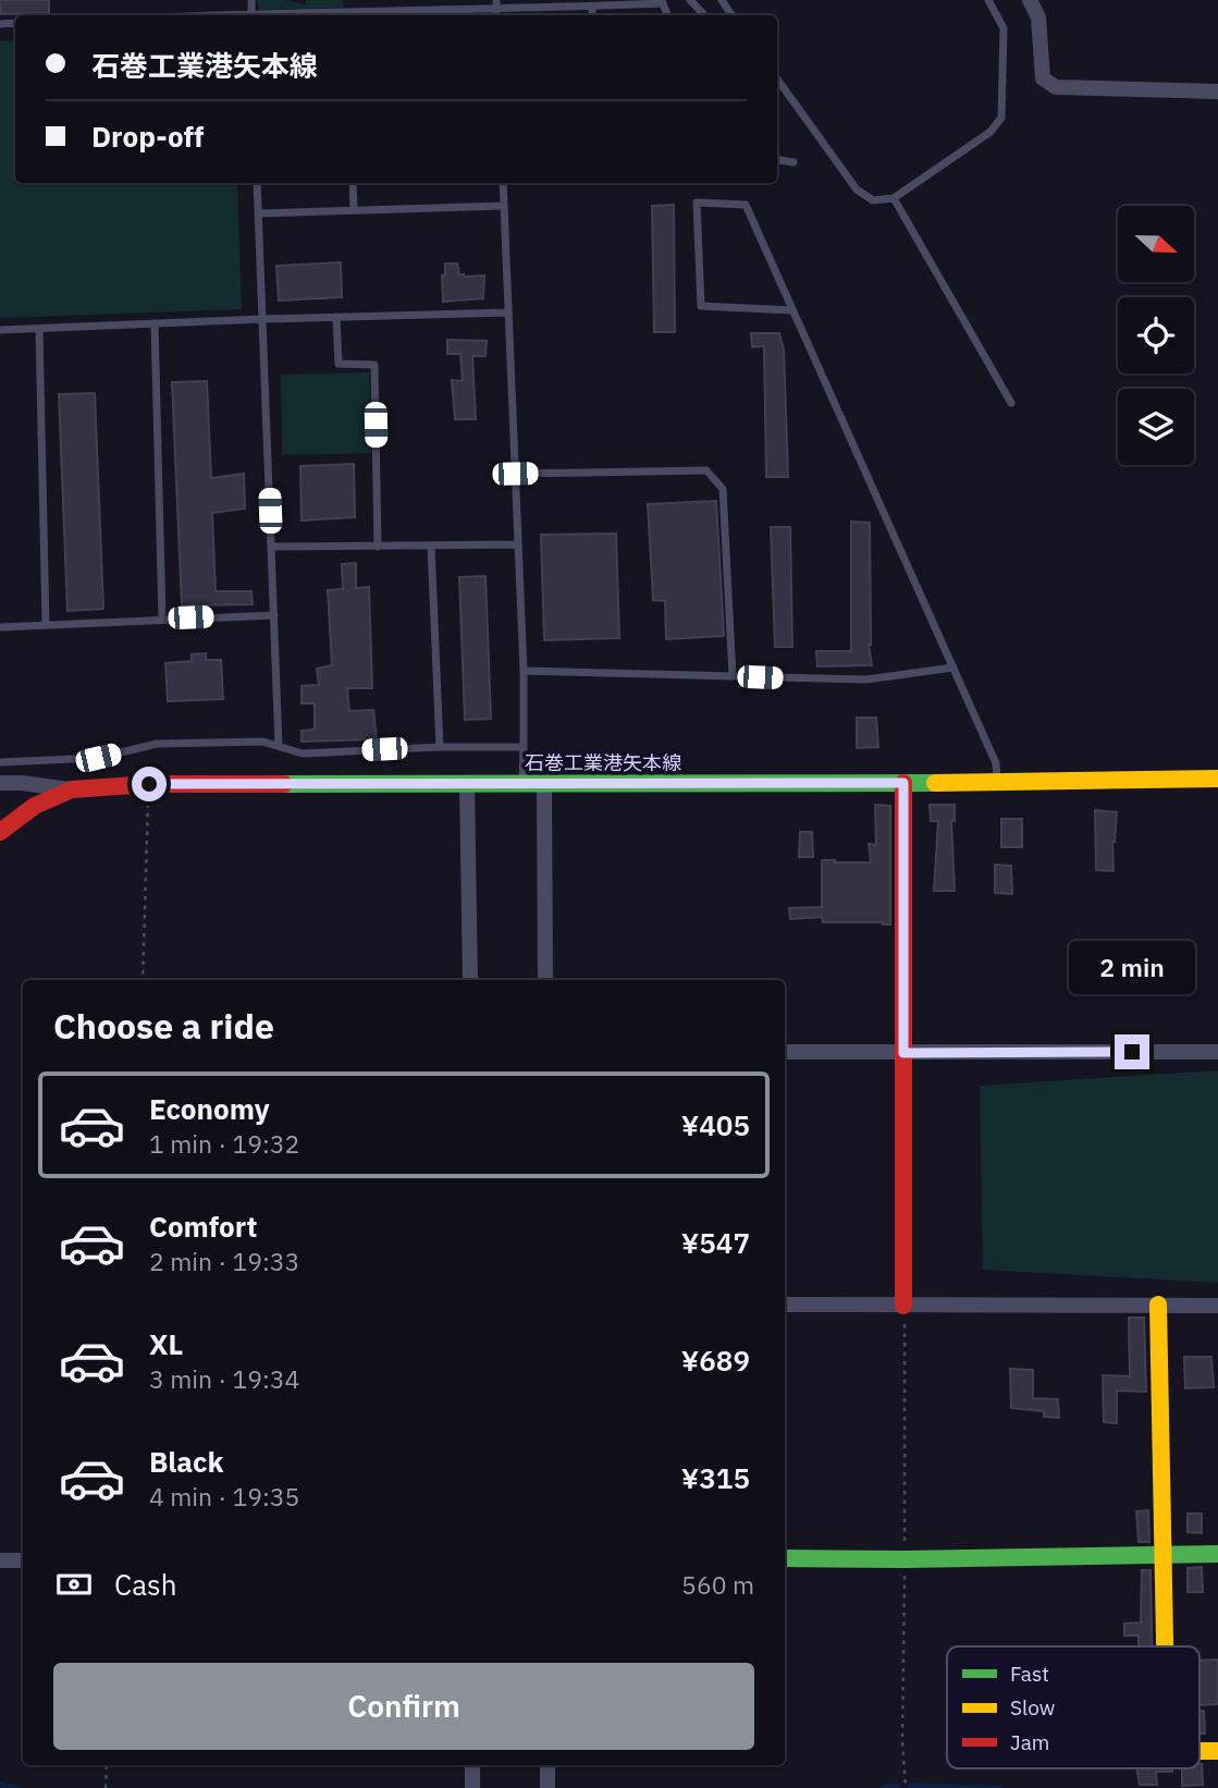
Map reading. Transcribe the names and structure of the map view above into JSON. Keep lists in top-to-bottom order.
{
  "streets": {
    "street": ["石巻工業港矢本線"]
  },
  "legend": ["Fast", "Slow", "Jam"],
  "north": "right",
  "page": {
    "banner": ["石巻工業港矢本線", "Drop-off"],
    "bubble": "2 min",
    "heading": "Choose a ride",
    "list": [
      {
        "name": "Economy",
        "note": "1 min · 19:32",
        "value": "¥405"
      },
      {
        "name": "Comfort",
        "note": "2 min · 19:33",
        "value": "¥547"
      },
      {
        "name": "XL",
        "note": "3 min · 19:34",
        "value": "¥689"
      },
      {
        "name": "Black",
        "note": "4 min · 19:35",
        "value": "¥315"
      }
    ],
    "pay": ["Cash", "560 m"],
    "buttons": "Confirm"
  }
}
